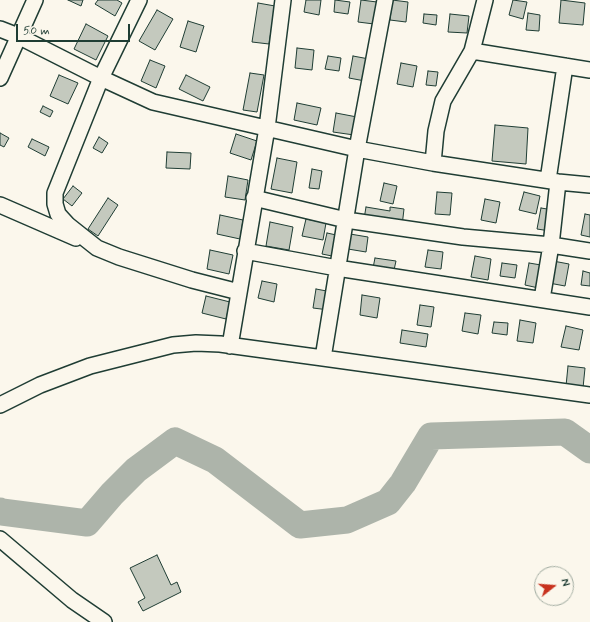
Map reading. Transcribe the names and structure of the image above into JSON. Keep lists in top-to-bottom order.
{
  "scale_bar": "50 m",
  "north": "right"
}
